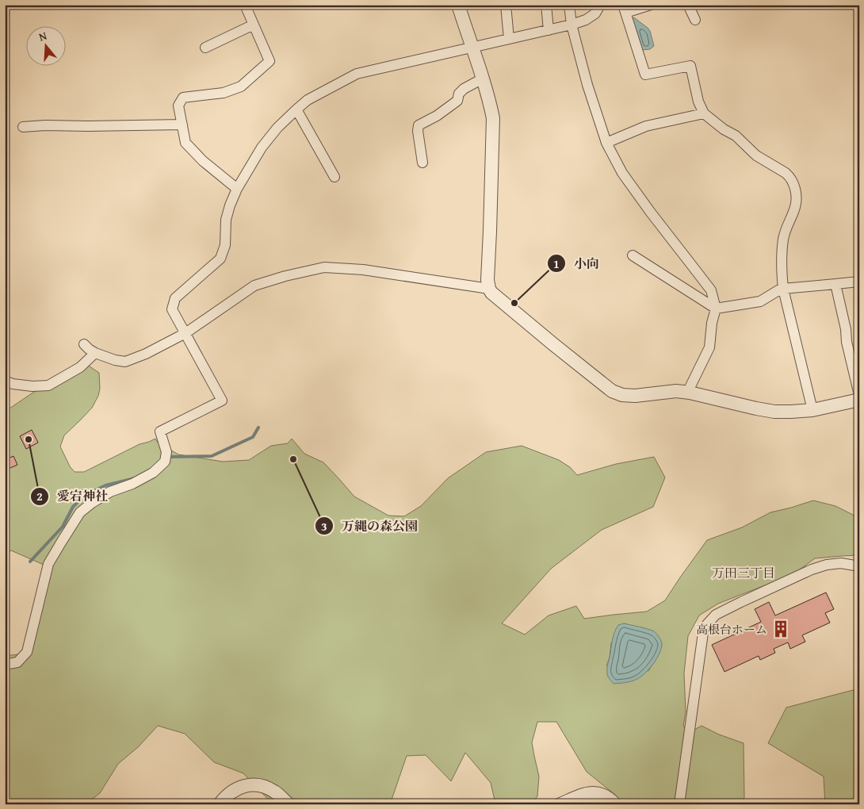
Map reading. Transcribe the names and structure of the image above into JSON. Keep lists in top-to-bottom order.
{
  "districts": ["万田三丁目"],
  "places": {
    "other": ["小向", "愛宕神社", "万縄の森公園"],
    "building": ["高根台ホーム"]
  },
  "north": "top"
}
